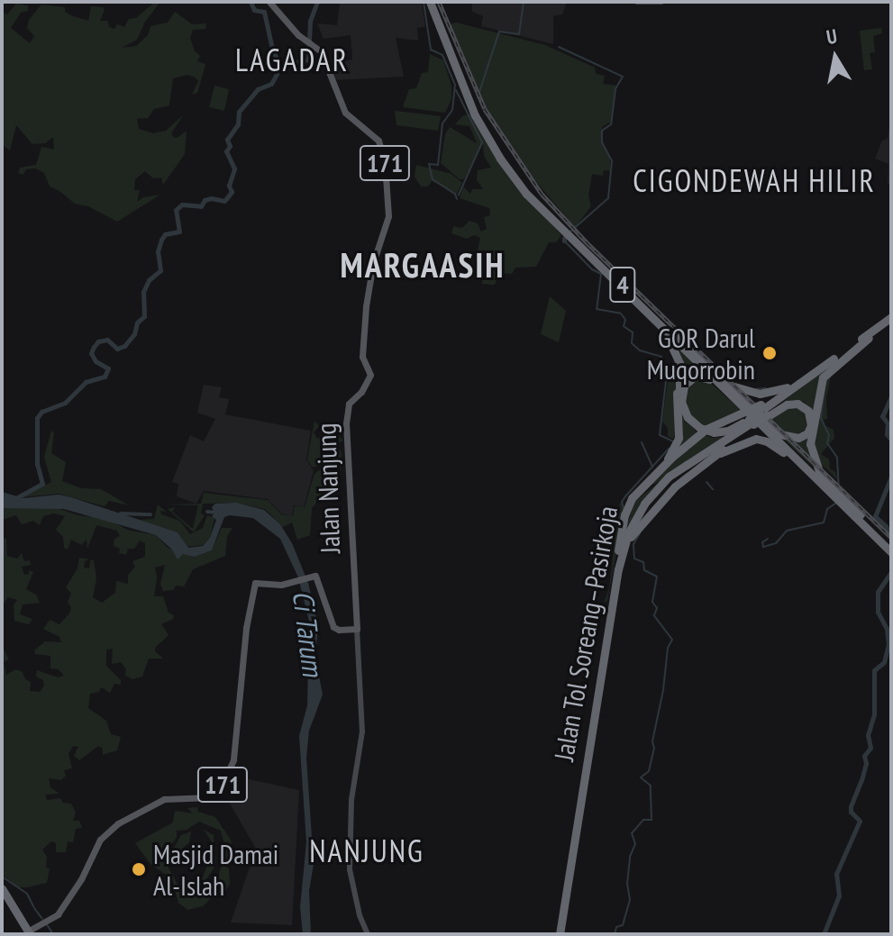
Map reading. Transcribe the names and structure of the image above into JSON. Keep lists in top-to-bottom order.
{
  "streets": {
    "highway": ["4", "Jalan Tol Soreang–Pasirkoja"],
    "main road": ["171", "Jalan Nanjung"]
  },
  "crossings": [
    ["171", "Jalan Nanjung"]
  ],
  "districts": [
    "LAGADAR",
    "CIGONDEWAH HILIR",
    "MARGAASIH",
    "NANJUNG"
  ],
  "water": ["Ci Tarum"],
  "places": ["GOR Darul Muqorrobin", "Masjid Damai Al-Islah"],
  "north": "top"
}
